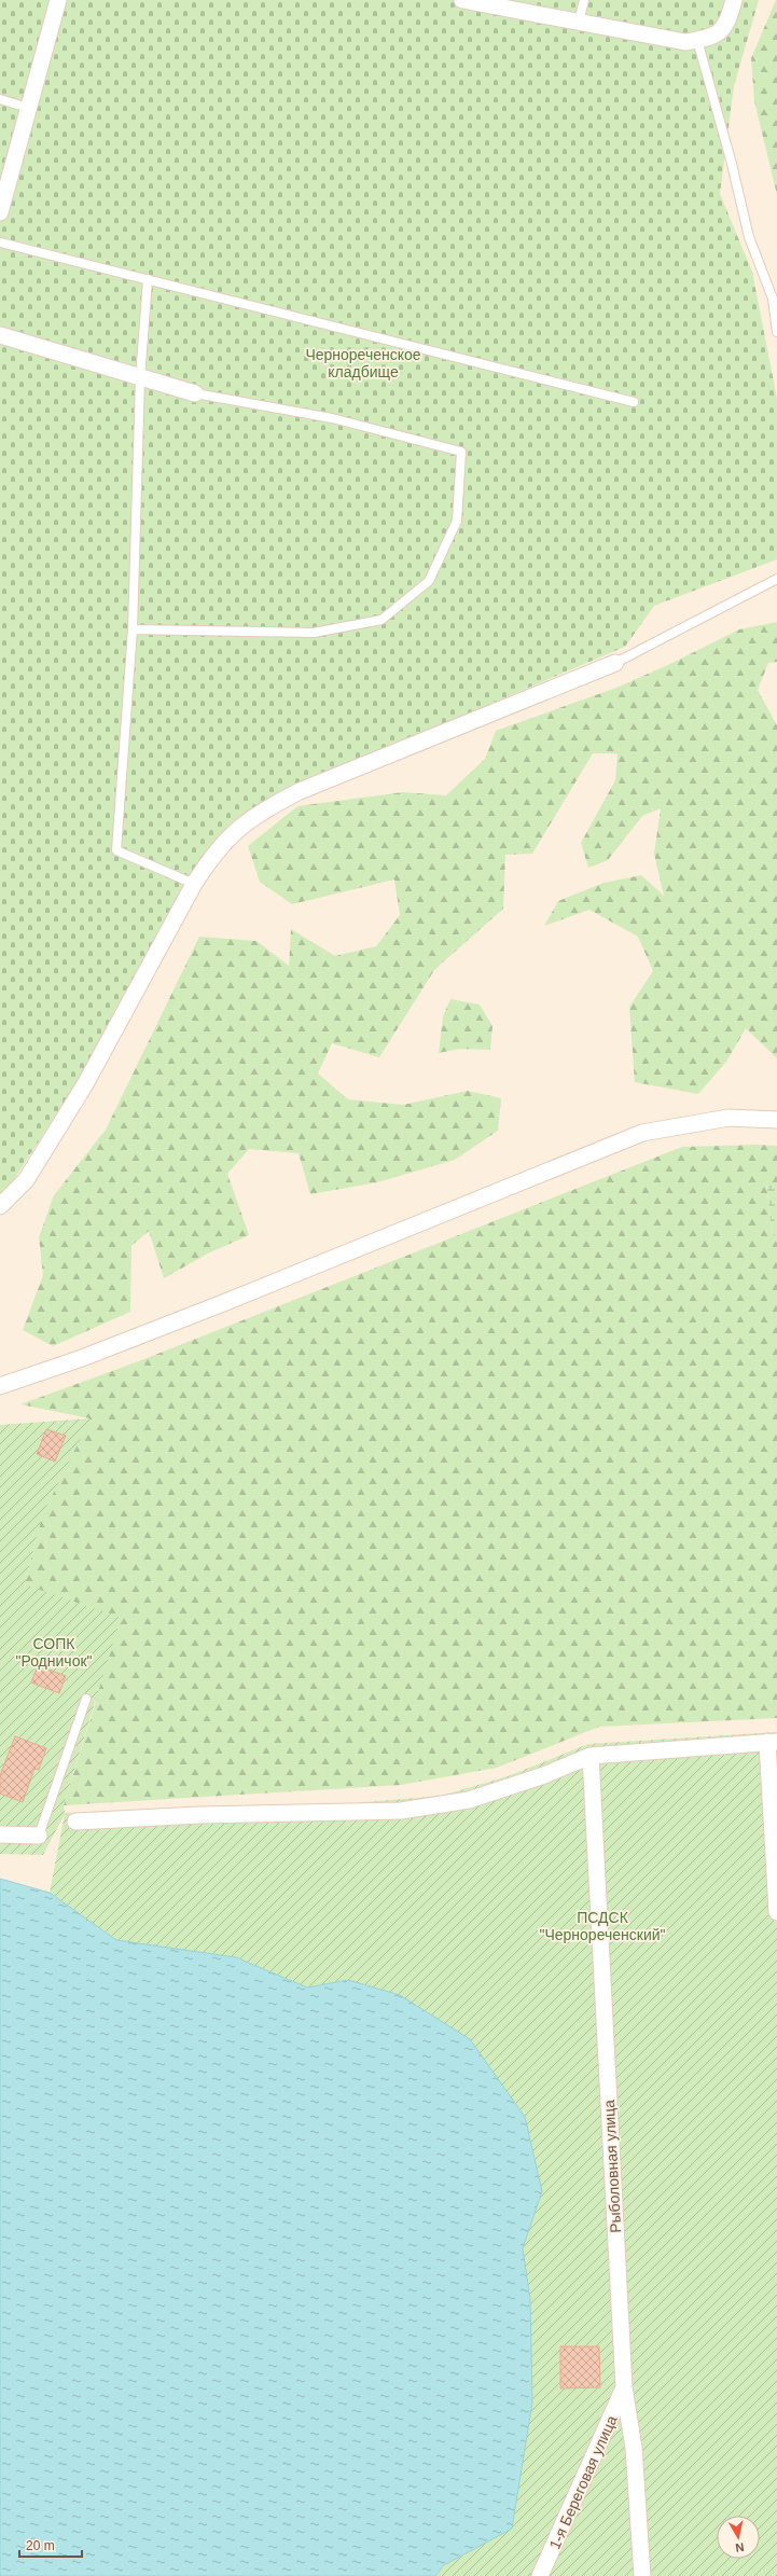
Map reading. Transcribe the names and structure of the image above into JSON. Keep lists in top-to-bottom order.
{
  "streets": {
    "street": ["Рыболовная улица", "1-я Береговая улица"]
  },
  "crossings": [
    ["Рыболовная улица", "1-я Береговая улица"]
  ],
  "parks": ["Чернореченское кладбище", "СОПК \"Родничок\"", "ПСДСК \"Чернореченский\""],
  "scale_bar": "20 m",
  "north": "bottom"
}
